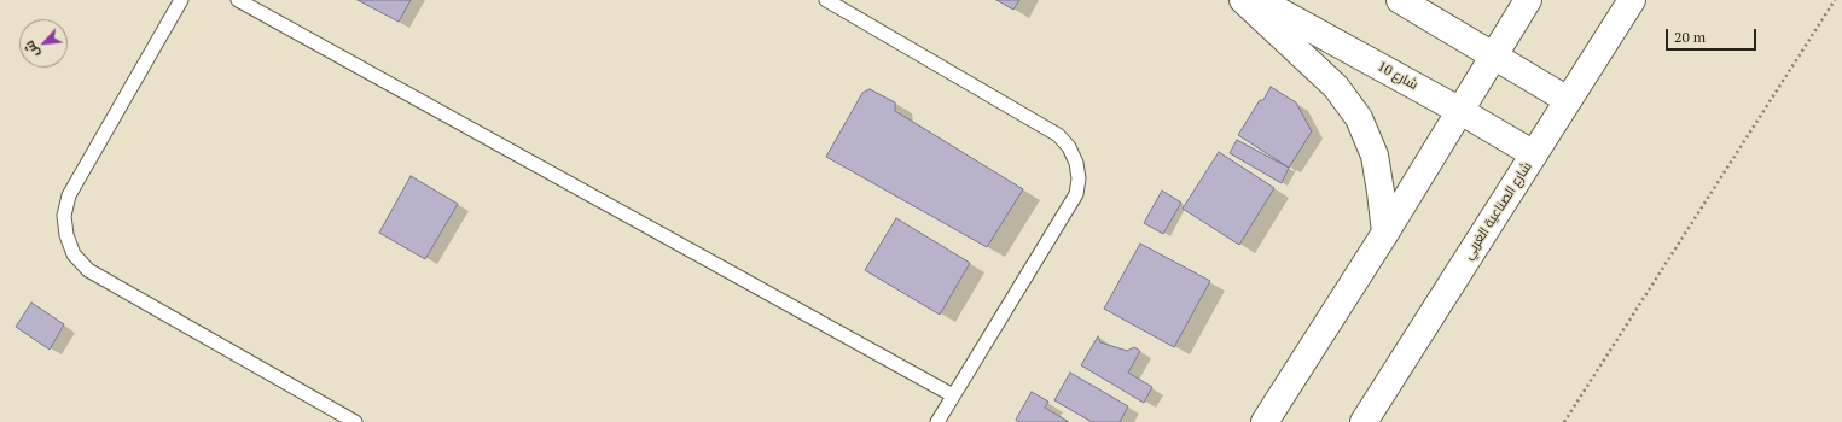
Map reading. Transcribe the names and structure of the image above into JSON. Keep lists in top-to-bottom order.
{
  "streets": {
    "main road": ["شارع 10", "شارع الصناعية الغربي"]
  },
  "crossings": [
    ["شارع 10", "شارع الصناعية الغربي"]
  ],
  "scale_bar": "20 m",
  "north": "bottom left"
}
